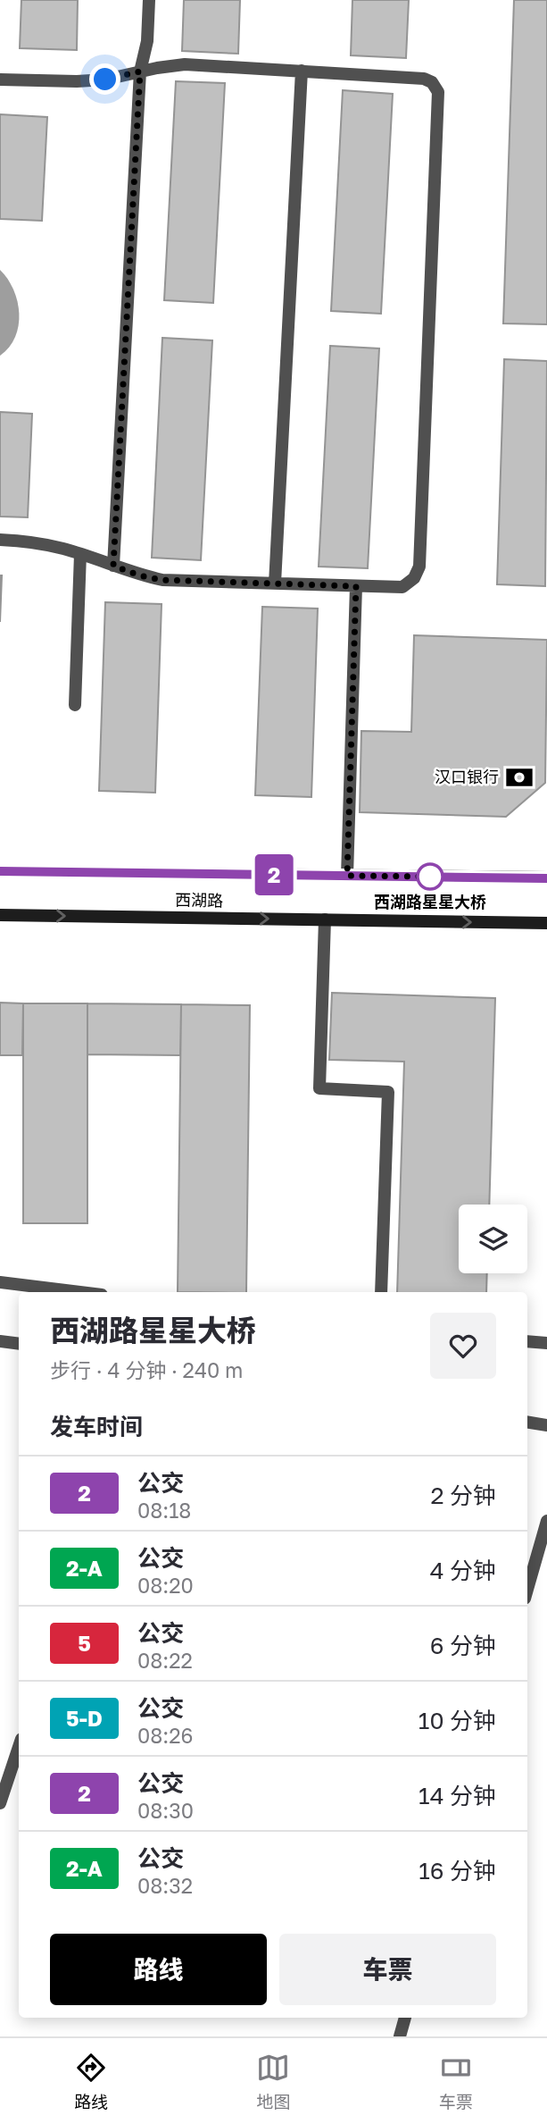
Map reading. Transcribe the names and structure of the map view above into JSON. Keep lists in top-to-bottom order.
{
  "streets": {
    "main road": ["西湖路"]
  },
  "places": {
    "bank": ["汉口银行"],
    "other": ["西湖路星星大桥"]
  },
  "lines": ["bus line 2"],
  "page": {
    "on_map": "2",
    "heading": [
      ["西湖路星星大桥", "步行 · 4 分钟 · 240 m"],
      "发车时间"
    ],
    "list": [
      {
        "mark": "2",
        "name": "公交",
        "note": "08:18",
        "value": "2 分钟"
      },
      {
        "mark": "2-A",
        "name": "公交",
        "note": "08:20",
        "value": "4 分钟"
      },
      {
        "mark": "5",
        "name": "公交",
        "note": "08:22",
        "value": "6 分钟"
      },
      {
        "mark": "5-D",
        "name": "公交",
        "note": "08:26",
        "value": "10 分钟"
      },
      {
        "mark": "2",
        "name": "公交",
        "note": "08:30",
        "value": "14 分钟"
      },
      {
        "mark": "2-A",
        "name": "公交",
        "note": "08:32",
        "value": "16 分钟"
      }
    ],
    "buttons": ["路线", "车票"],
    "tabs": ["路线", "地图", "车票"]
  }
}
